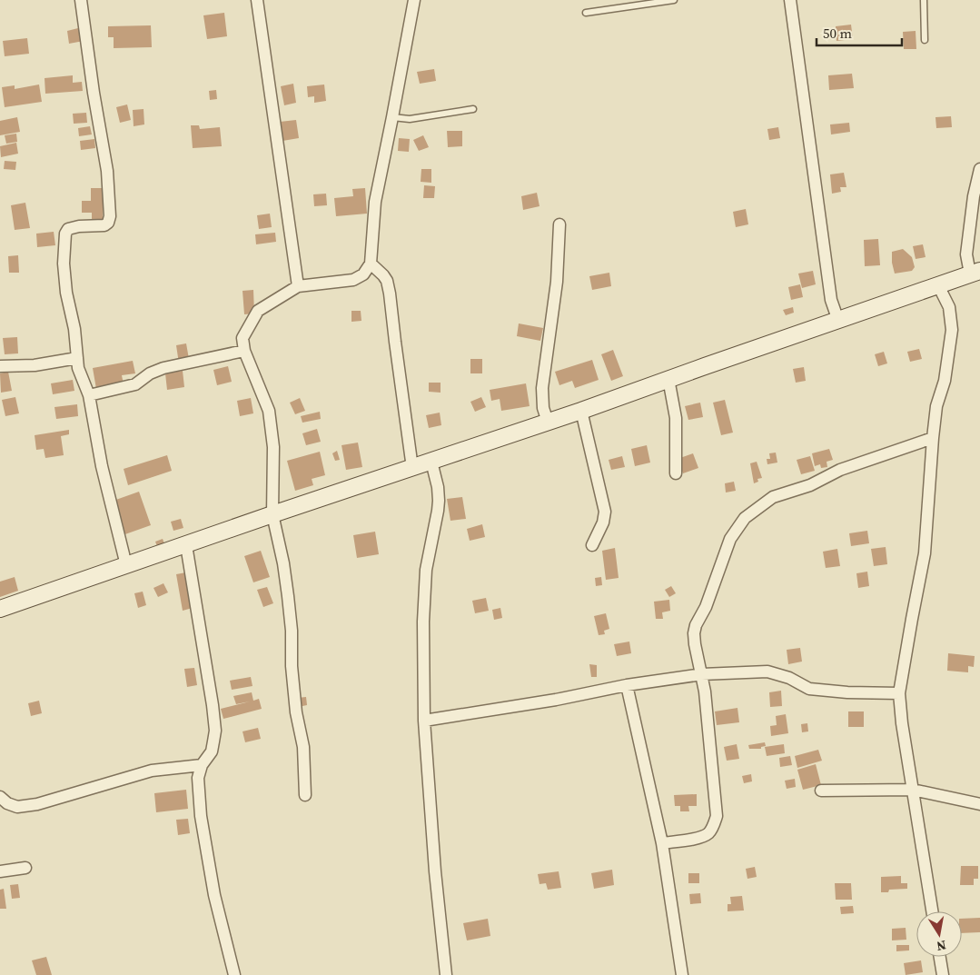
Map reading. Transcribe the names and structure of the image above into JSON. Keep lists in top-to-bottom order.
{
  "scale_bar": "50 m",
  "north": "bottom"
}
